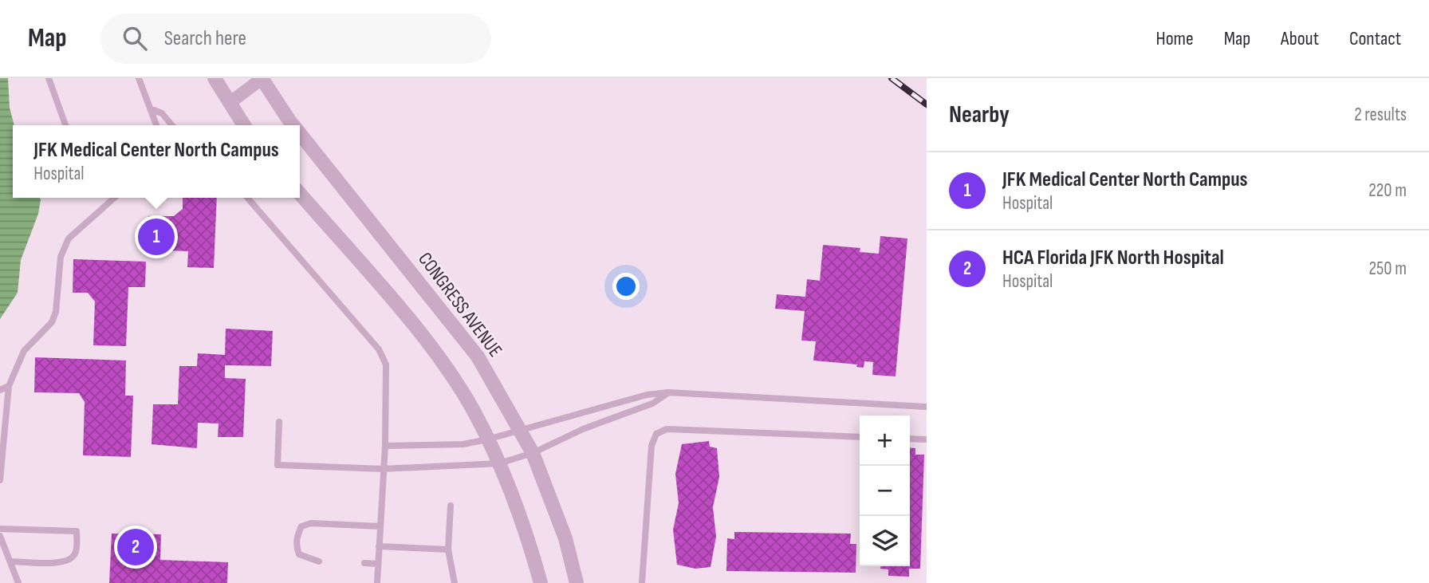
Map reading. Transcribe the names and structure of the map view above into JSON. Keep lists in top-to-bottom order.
{
  "streets": {
    "street": ["CONGRESS AVENUE"]
  },
  "page": {
    "header": "Map",
    "search": "Search here",
    "nav": [
      "Home",
      "Map",
      "About",
      "Contact"
    ],
    "heading": ["Nearby", "2 results"],
    "popup": ["JFK Medical Center North Campus", "Hospital"],
    "list": [
      {
        "mark": "1",
        "name": "JFK Medical Center North Campus",
        "note": "Hospital",
        "value": "220 m"
      },
      {
        "mark": "2",
        "name": "HCA Florida JFK North Hospital",
        "note": "Hospital",
        "value": "250 m"
      }
    ],
    "pins": ["1", "2"],
    "map_buttons": ["+", "−"]
  }
}
